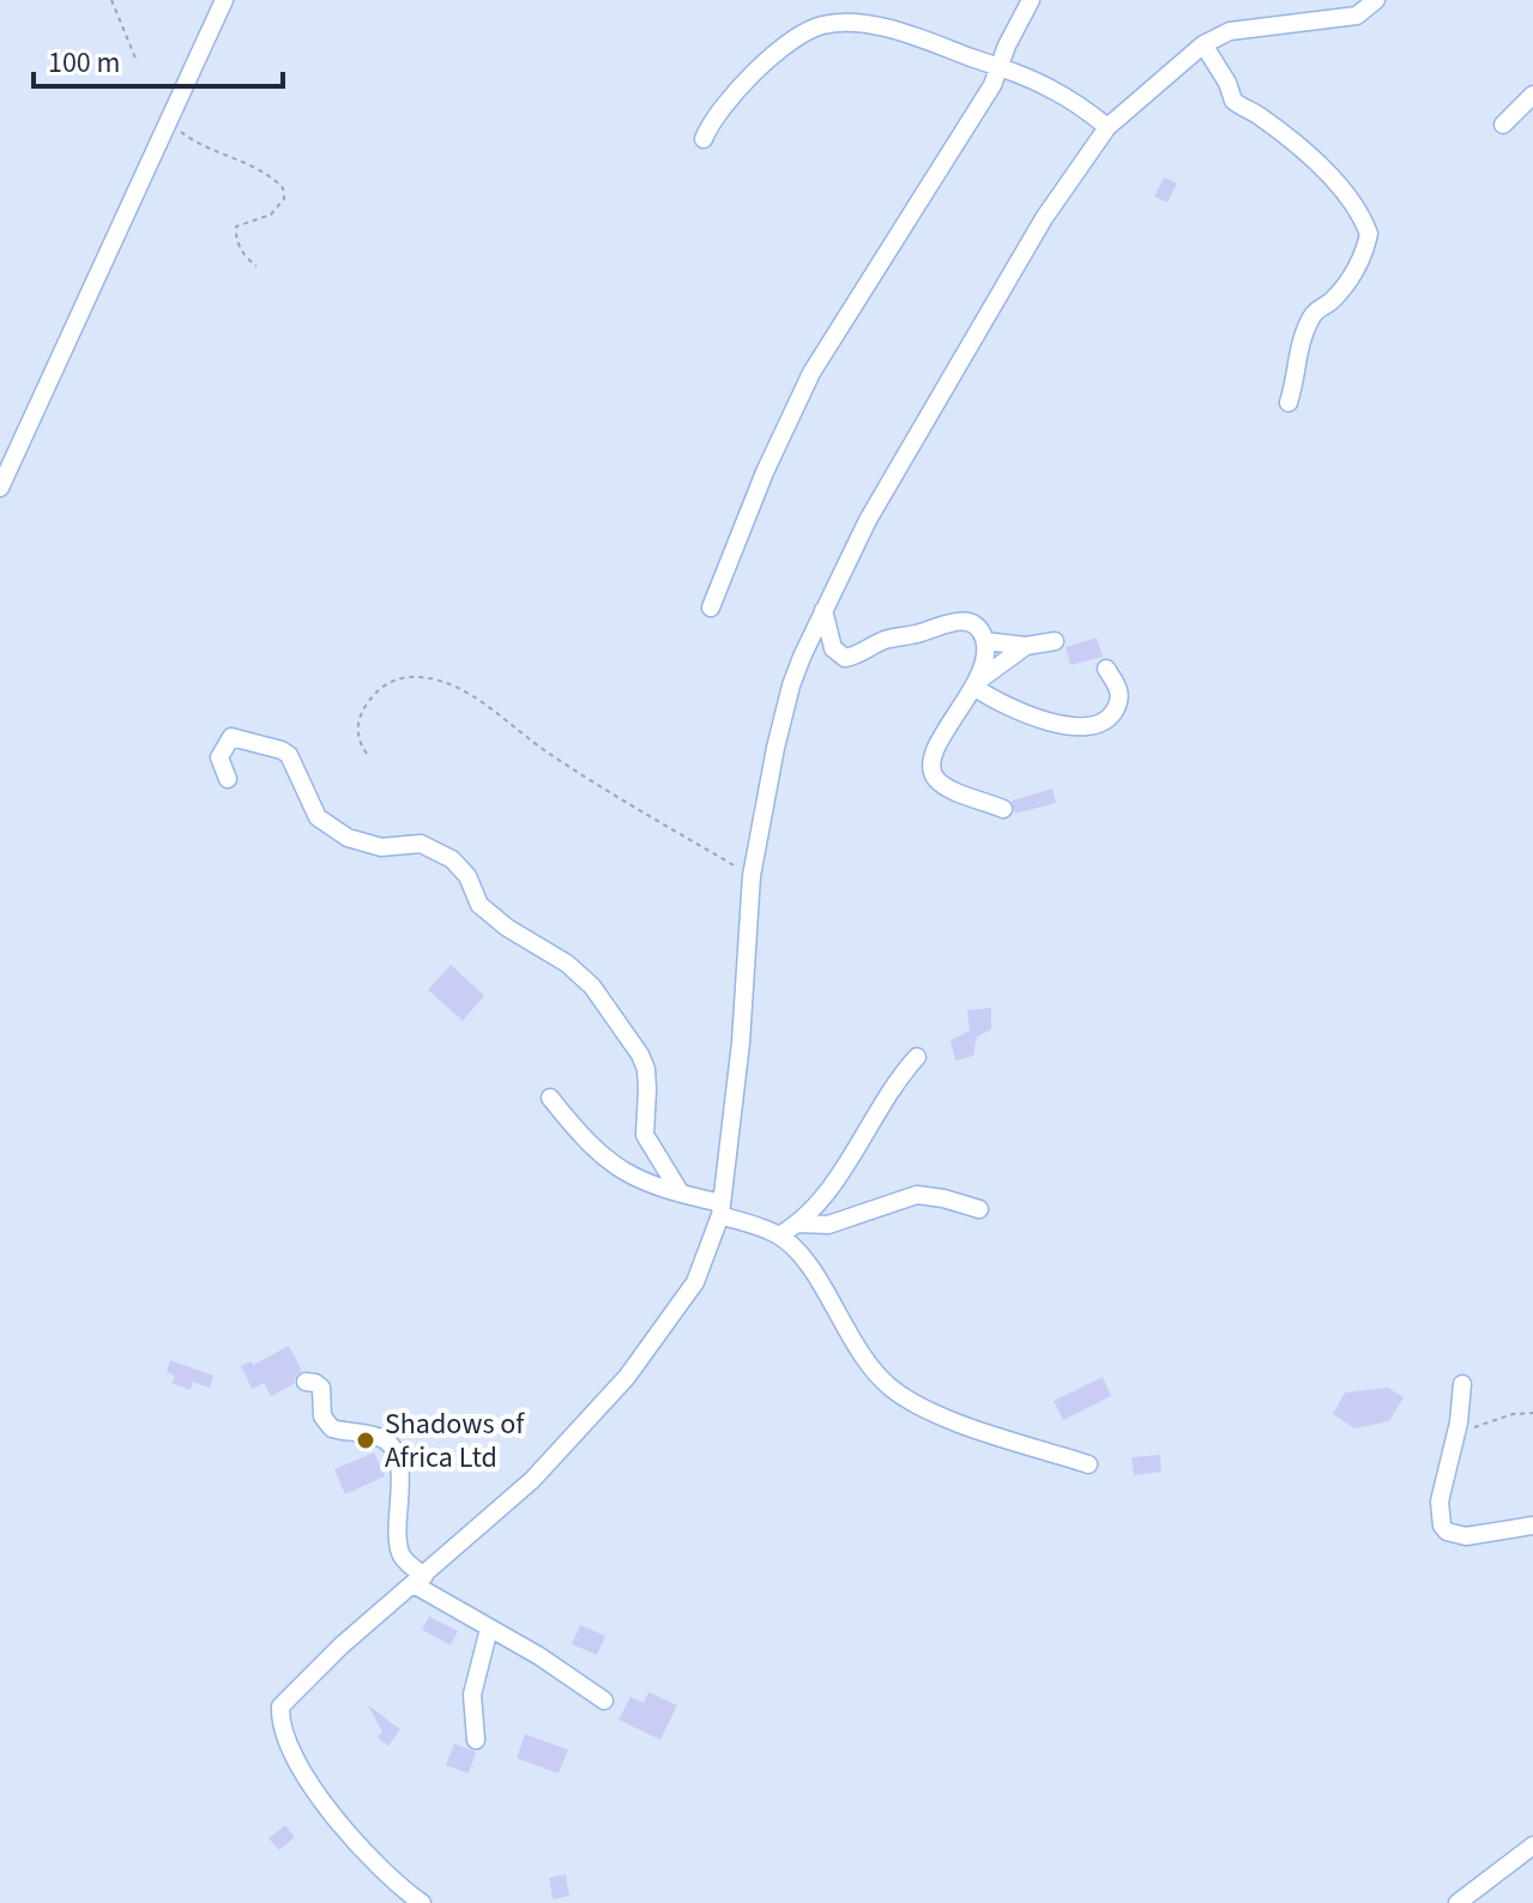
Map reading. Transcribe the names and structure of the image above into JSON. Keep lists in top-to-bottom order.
{
  "places": ["Shadows of Africa Ltd"],
  "scale_bar": "100 m"
}
